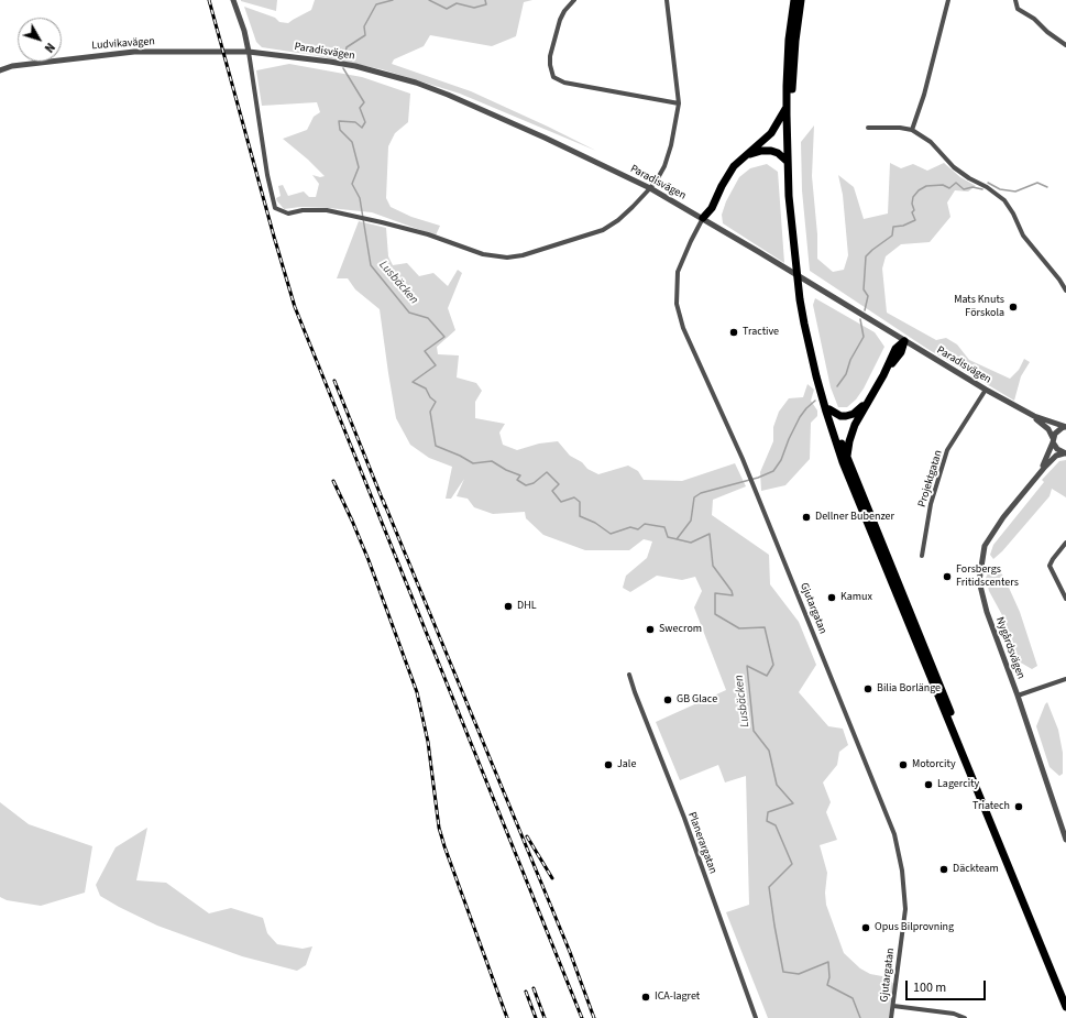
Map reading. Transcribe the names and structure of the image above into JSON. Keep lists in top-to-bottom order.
{
  "streets": {
    "street": [
      "Ludvikavägen",
      "Paradisvägen",
      "Projektgatan",
      "Gjutargatan",
      "Nygårdsvägen",
      "Planerargatan"
    ]
  },
  "crossings": [
    ["Ludvikavägen", "Paradisvägen"],
    ["Paradisvägen", "Projektgatan"],
    ["Paradisvägen", "Gjutargatan"],
    ["Paradisvägen", "Nygårdsvägen"]
  ],
  "water": ["Lusbäcken"],
  "places": [
    "Mats Knuts Förskola",
    "Tractive",
    "Dellner Bubenzer",
    "Forsbergs Fritidscenters",
    "Kamux",
    "DHL",
    "Swecrom",
    "Bilia Borlänge",
    "GB Glace",
    "Jale",
    "Motorcity",
    "Lagercity",
    "Triatech",
    "Däckteam",
    "Opus Bilprovning",
    "ICA-lagret"
  ],
  "scale_bar": "100 m",
  "north": "bottom right"
}
